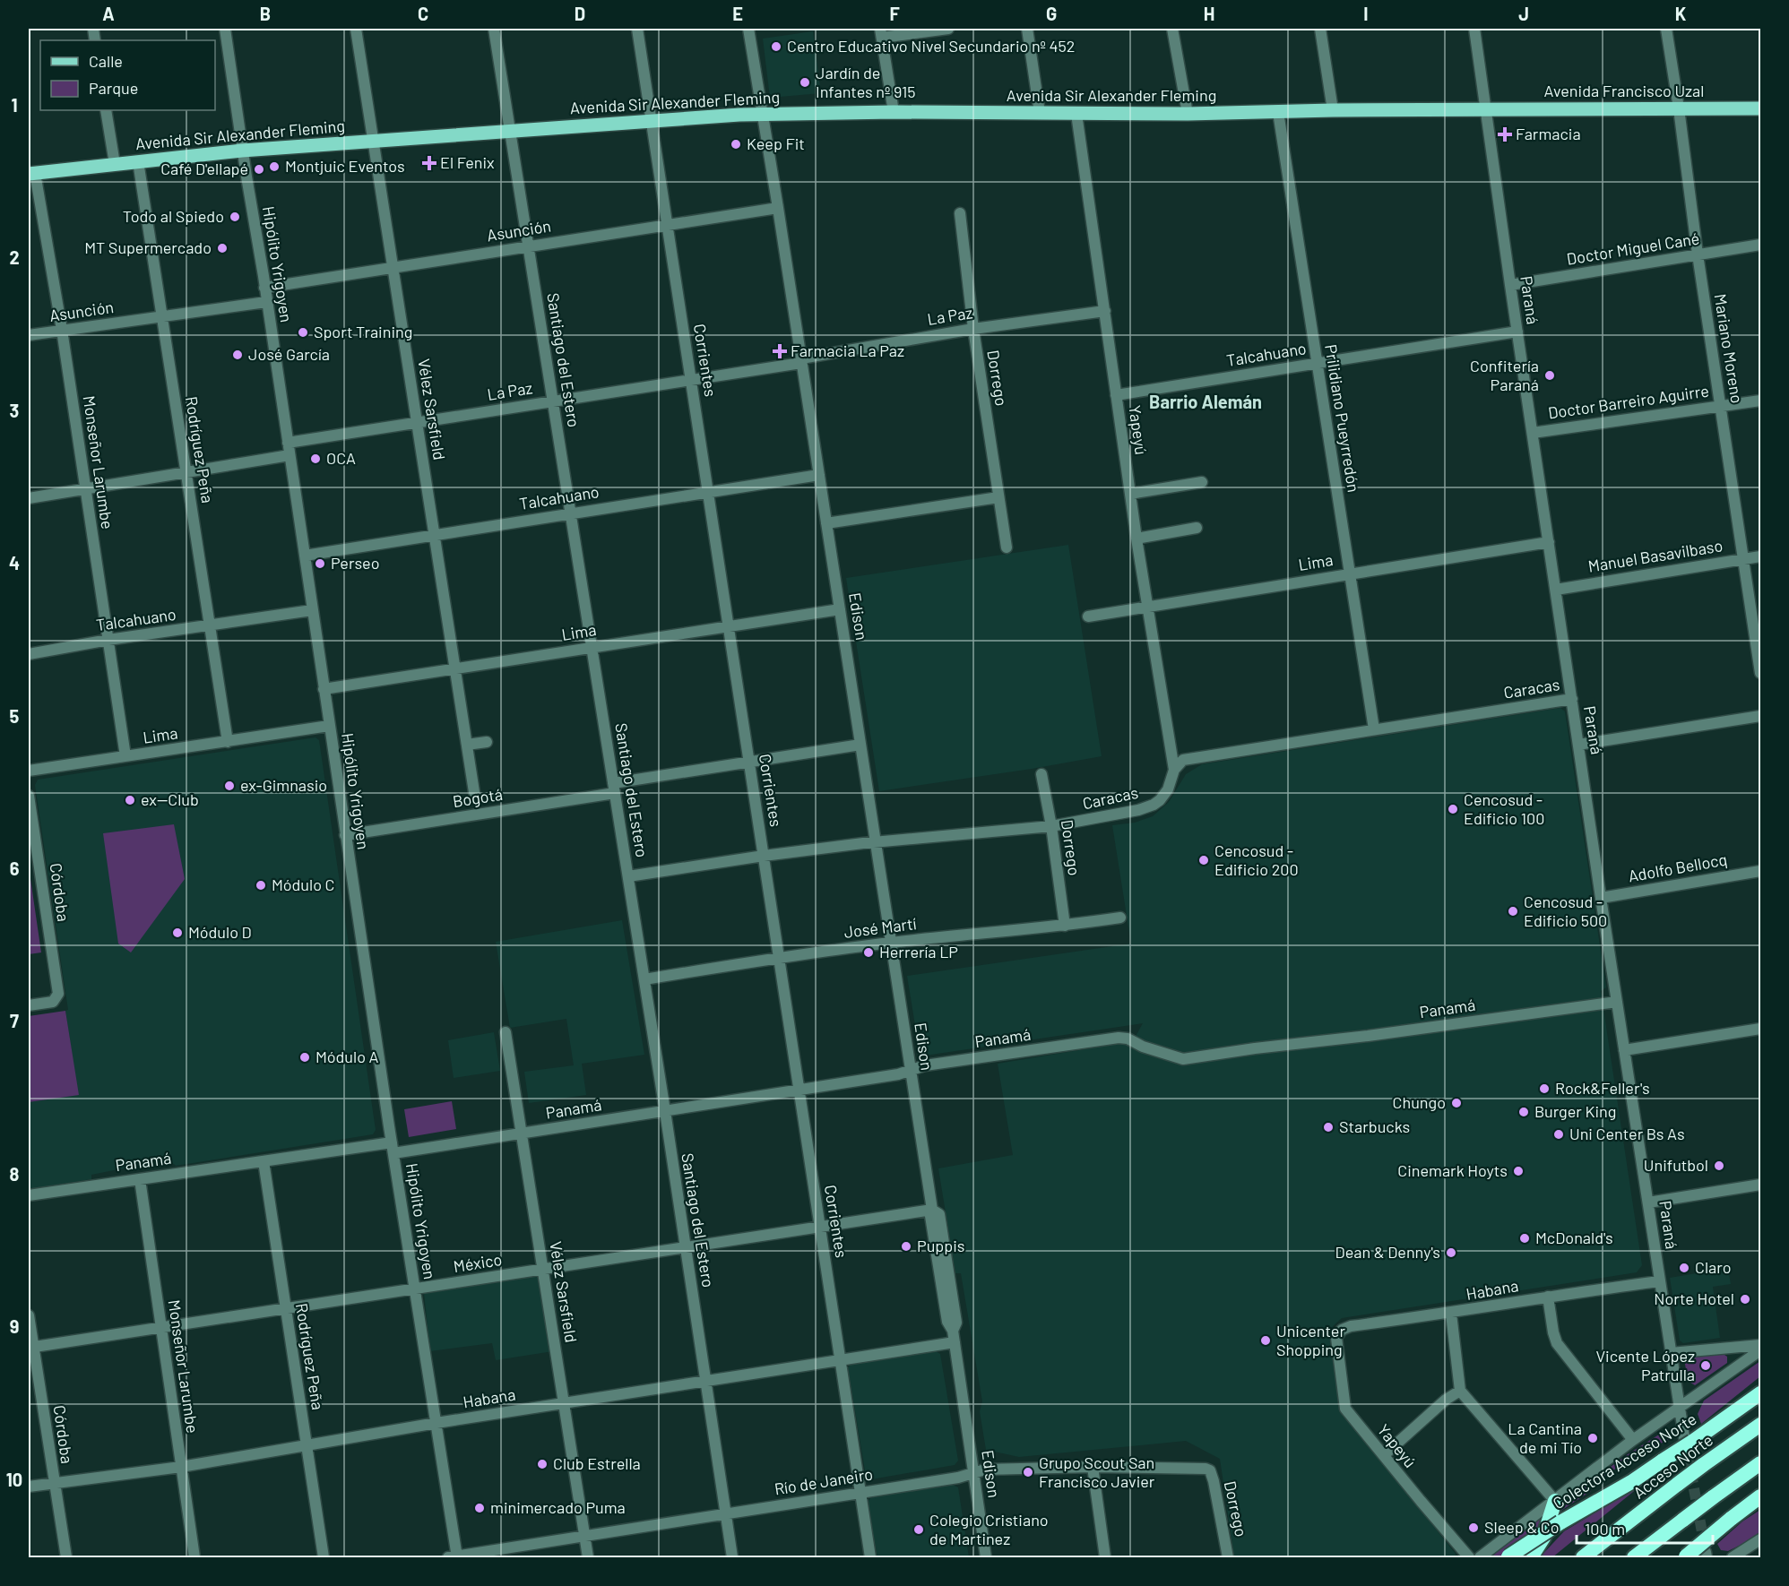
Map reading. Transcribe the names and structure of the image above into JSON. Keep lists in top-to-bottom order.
{
  "streets": {
    "highway": ["Colectora Acceso Norte", "Acceso Norte"],
    "main road": ["Avenida Francisco Uzal", "Avenida Sir Alexander Fleming"],
    "street": [
      "Asunción",
      "Doctor Miguel Cané",
      "Hipólito Yrigoyen",
      "Paraná",
      "La Paz",
      "Mariano Moreno",
      "Talcahuano",
      "Santiago del Estero",
      "Corrientes",
      "Dorrego",
      "Doctor Barreiro Aguirre",
      "Vélez Sarsfield",
      "Prilidiano Pueyrredón",
      "Yapeyú",
      "Rodríguez Peña",
      "Monseñor Larumbe",
      "Manuel Basavilbaso",
      "Lima",
      "Edison",
      "Caracas",
      "Bogotá",
      "Adolfo Bellocq",
      "Córdoba",
      "José Martí",
      "Panamá",
      "México",
      "Habana",
      "Río de Janeiro"
    ]
  },
  "crossings": [
    ["Avenida Francisco Uzal", "Avenida Sir Alexander Fleming"],
    ["Avenida Francisco Uzal", "Paraná"],
    ["Avenida Francisco Uzal", "Mariano Moreno"],
    ["Avenida Sir Alexander Fleming", "Hipólito Yrigoyen"],
    ["Avenida Sir Alexander Fleming", "Paraná"],
    ["Avenida Sir Alexander Fleming", "Santiago del Estero"],
    ["Avenida Sir Alexander Fleming", "Corrientes"],
    ["Avenida Sir Alexander Fleming", "Vélez Sarsfield"],
    ["Avenida Sir Alexander Fleming", "Prilidiano Pueyrredón"],
    ["Avenida Sir Alexander Fleming", "Yapeyú"],
    ["Avenida Sir Alexander Fleming", "Rodríguez Peña"],
    ["Avenida Sir Alexander Fleming", "Monseñor Larumbe"],
    ["Avenida Sir Alexander Fleming", "Edison"],
    ["Asunción", "Hipólito Yrigoyen"],
    ["Asunción", "Santiago del Estero"],
    ["Asunción", "Corrientes"],
    ["Asunción", "Vélez Sarsfield"],
    ["Asunción", "Rodríguez Peña"],
    ["Asunción", "Monseñor Larumbe"],
    ["Asunción", "Edison"],
    ["Doctor Miguel Cané", "Paraná"],
    ["Doctor Miguel Cané", "Mariano Moreno"],
    ["Hipólito Yrigoyen", "La Paz"],
    ["Hipólito Yrigoyen", "Talcahuano"],
    ["Hipólito Yrigoyen", "Lima"],
    ["Hipólito Yrigoyen", "Bogotá"],
    ["Hipólito Yrigoyen", "Panamá"],
    ["Hipólito Yrigoyen", "México"],
    ["Hipólito Yrigoyen", "Habana"],
    ["Hipólito Yrigoyen", "Río de Janeiro"],
    ["Paraná", "Talcahuano"],
    ["Paraná", "Doctor Barreiro Aguirre"],
    ["Paraná", "Manuel Basavilbaso"],
    ["Paraná", "Lima"],
    ["Paraná", "Caracas"],
    ["Paraná", "Adolfo Bellocq"],
    ["Paraná", "Panamá"],
    ["Paraná", "Habana"],
    ["La Paz", "Santiago del Estero"],
    ["La Paz", "Corrientes"],
    ["La Paz", "Dorrego"],
    ["La Paz", "Vélez Sarsfield"],
    ["La Paz", "Yapeyú"],
    ["La Paz", "Edison"],
    ["Mariano Moreno", "Doctor Barreiro Aguirre"],
    ["Mariano Moreno", "Manuel Basavilbaso"],
    ["Talcahuano", "Santiago del Estero"],
    ["Talcahuano", "Corrientes"],
    ["Talcahuano", "Vélez Sarsfield"],
    ["Talcahuano", "Prilidiano Pueyrredón"],
    ["Talcahuano", "Yapeyú"],
    ["Talcahuano", "Rodríguez Peña"],
    ["Talcahuano", "Monseñor Larumbe"],
    ["Talcahuano", "Edison"],
    ["Santiago del Estero", "Lima"],
    ["Santiago del Estero", "Caracas"],
    ["Santiago del Estero", "Bogotá"],
    ["Santiago del Estero", "José Martí"],
    ["Santiago del Estero", "Panamá"],
    ["Santiago del Estero", "México"],
    ["Santiago del Estero", "Habana"],
    ["Santiago del Estero", "Río de Janeiro"],
    ["Corrientes", "Lima"],
    ["Corrientes", "Caracas"],
    ["Corrientes", "Bogotá"],
    ["Corrientes", "José Martí"],
    ["Corrientes", "Panamá"],
    ["Corrientes", "México"],
    ["Corrientes", "Habana"],
    ["Corrientes", "Río de Janeiro"],
    ["Dorrego", "Caracas"],
    ["Dorrego", "José Martí"],
    ["Dorrego", "Río de Janeiro"],
    ["Vélez Sarsfield", "Lima"],
    ["Vélez Sarsfield", "Panamá"],
    ["Vélez Sarsfield", "México"],
    ["Vélez Sarsfield", "Habana"],
    ["Vélez Sarsfield", "Río de Janeiro"],
    ["Prilidiano Pueyrredón", "Lima"],
    ["Prilidiano Pueyrredón", "Caracas"],
    ["Yapeyú", "Lima"],
    ["Yapeyú", "Caracas"],
    ["Yapeyú", "Habana"],
    ["Rodríguez Peña", "Lima"],
    ["Rodríguez Peña", "Panamá"],
    ["Rodríguez Peña", "México"],
    ["Rodríguez Peña", "Habana"],
    ["Monseñor Larumbe", "Lima"],
    ["Monseñor Larumbe", "Panamá"],
    ["Monseñor Larumbe", "México"],
    ["Monseñor Larumbe", "Habana"],
    ["Lima", "Edison"],
    ["Edison", "Caracas"],
    ["Edison", "Bogotá"],
    ["Edison", "José Martí"],
    ["Edison", "Panamá"],
    ["Edison", "México"],
    ["Edison", "Habana"],
    ["Edison", "Río de Janeiro"],
    ["Córdoba", "México"],
    ["Córdoba", "Habana"]
  ],
  "districts": ["Barrio Alemán"],
  "places": {
    "other": [
      "Centro Educativo Nivel Secundario nº 452",
      "Jardín de Infantes nº 915",
      "Keep Fit",
      "Montjuic Eventos",
      "Café D'ellapé",
      "Todo al Spiedo",
      "MT Supermercado",
      "Sport Training",
      "José García",
      "Confitería Paraná",
      "OCA",
      "Perseo",
      "ex-Gimnasio",
      "ex--Club",
      "Cencosud - Edificio 100",
      "Cencosud - Edificio 200",
      "Módulo C",
      "Cencosud - Edificio 500",
      "Módulo D",
      "Herrería LP",
      "Módulo A",
      "Rock&Feller's",
      "Chungo",
      "Burger King",
      "Starbucks",
      "Uni Center Bs As",
      "Unifutbol",
      "Cinemark Hoyts",
      "McDonald's",
      "Puppis",
      "Dean & Denny's",
      "Claro",
      "Norte Hotel",
      "Unicenter Shopping",
      "Vicente López Patrulla",
      "La Cantina de mi Tío",
      "Club Estrella",
      "Grupo Scout San Francisco Javier",
      "minimercado Puma",
      "Sleep & Co",
      "Colegio Cristiano de Martinez"
    ],
    "health": ["Farmacia", "El Fenix", "Farmacia La Paz"]
  },
  "legend": ["Calle", "Parque"],
  "scale_bar": "100 m",
  "grid": {
    "columns": [
      "A",
      "B",
      "C",
      "D",
      "E",
      "F",
      "G",
      "H",
      "I",
      "J",
      "K"
    ],
    "rows": [
      "1",
      "2",
      "3",
      "4",
      "5",
      "6",
      "7",
      "8",
      "9",
      "10"
    ]
  }
}
